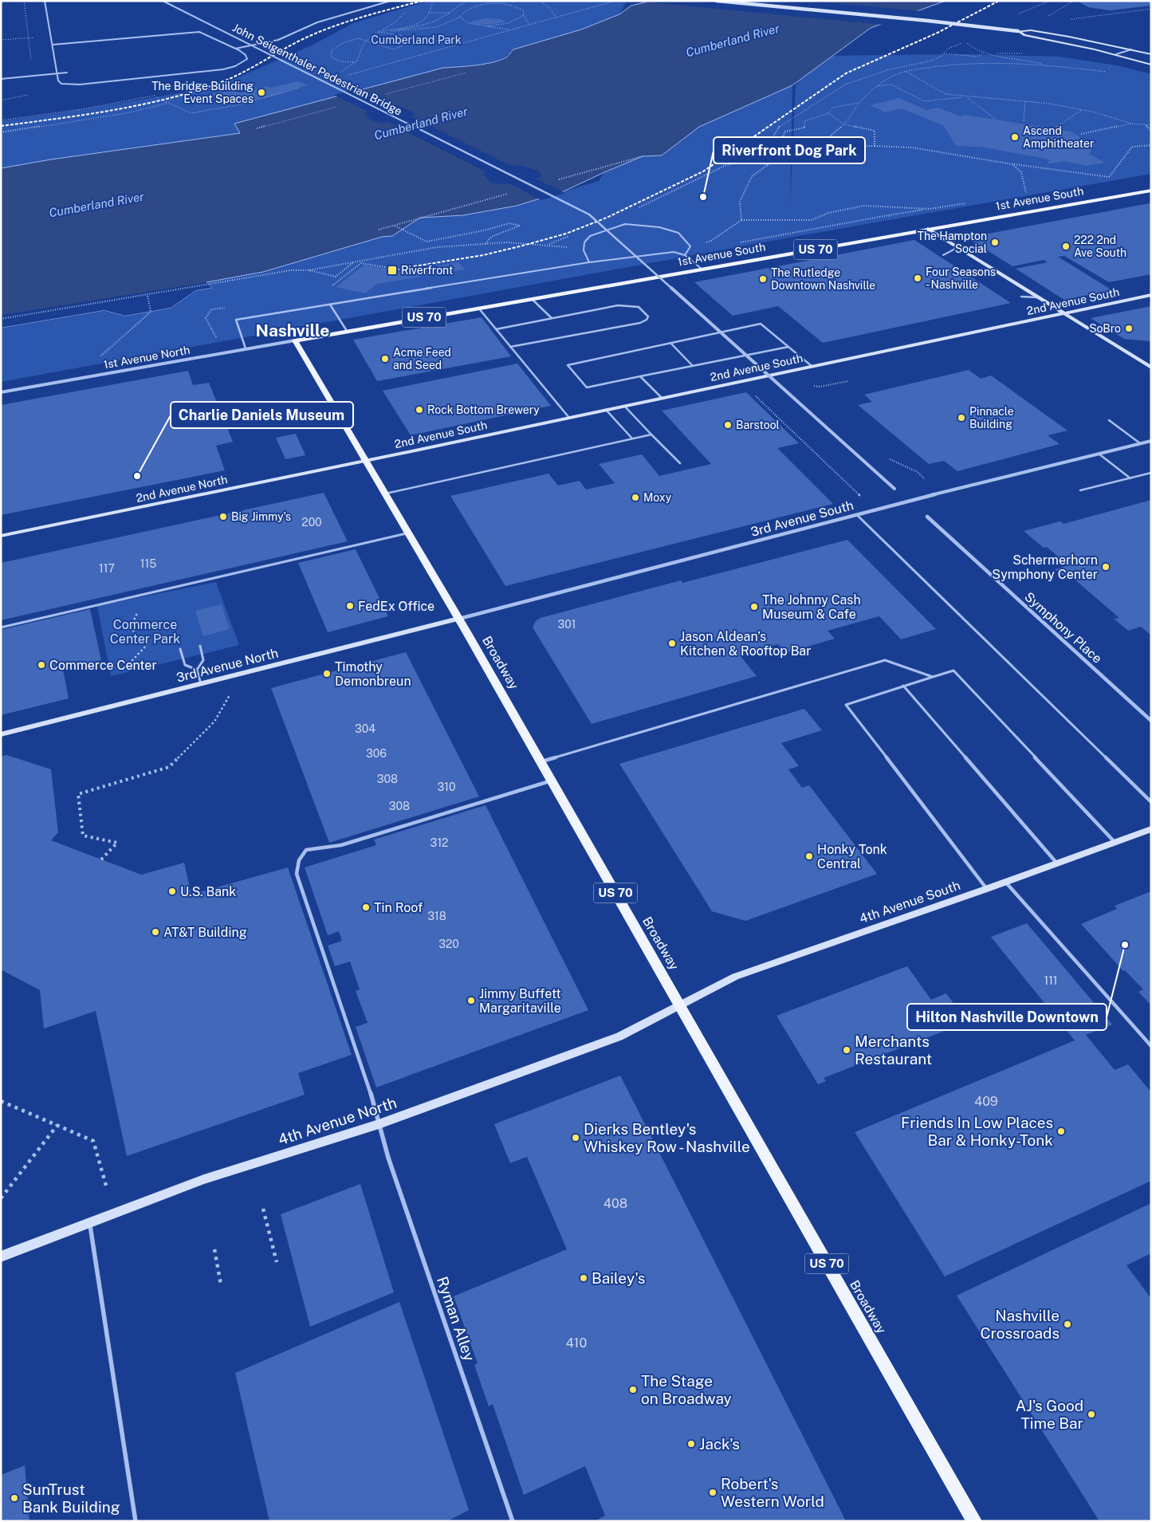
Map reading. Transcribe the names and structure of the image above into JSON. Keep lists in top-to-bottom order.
{
  "streets": {
    "main road": ["1st Avenue South", "US 70", "Broadway"],
    "street": [
      "John Seigenthaler Pedestrian Bridge",
      "2nd Avenue South",
      "1st Avenue North",
      "2nd Avenue North",
      "3rd Avenue South",
      "Symphony Place",
      "3rd Avenue North",
      "4th Avenue South",
      "4th Avenue North"
    ],
    "lane": ["Ryman Alley"]
  },
  "crossings": [
    ["1st Avenue South", "1st Avenue North"],
    ["1st Avenue South", "Broadway"],
    ["2nd Avenue South", "2nd Avenue North"],
    ["2nd Avenue South", "Broadway"],
    ["1st Avenue North", "Broadway"],
    ["2nd Avenue North", "Broadway"],
    ["3rd Avenue South", "Broadway"],
    ["3rd Avenue South", "3rd Avenue North"],
    ["Broadway", "3rd Avenue North"],
    ["Broadway", "4th Avenue South"],
    ["Broadway", "4th Avenue North"],
    ["Broadway", "Ryman Alley"],
    ["4th Avenue South", "4th Avenue North"],
    ["4th Avenue North", "Ryman Alley"]
  ],
  "districts": ["Nashville"],
  "water": ["Cumberland River"],
  "parks": ["Cumberland Park", "Commerce Center Park"],
  "places": {
    "other": [
      "The Bridge Building Event Spaces",
      "Ascend Amphitheater",
      "Riverfront Dog Park",
      "The Hampton Social",
      "222 2nd Ave South",
      "Four Seasons - Nashville",
      "The Rutledge Downtown Nashville",
      "SoBro",
      "Acme Feed and Seed",
      "Rock Bottom Brewery",
      "Pinnacle Building",
      "Barstool",
      "Charlie Daniels Museum",
      "Moxy",
      "Big Jimmy's",
      "Schermerhorn Symphony Center",
      "FedEx Office",
      "The Johnny Cash Museum & Cafe",
      "Jason Aldean’s Kitchen & Rooftop Bar",
      "Commerce Center",
      "Timothy Demonbreun",
      "Honky Tonk Central",
      "U.S. Bank",
      "Tin Roof",
      "AT&T Building",
      "Hilton Nashville Downtown",
      "Jimmy Buffett Margaritaville",
      "Merchants Restaurant",
      "Friends In Low Places Bar & Honky-Tonk",
      "Dierks Bentley's Whiskey Row - Nashville",
      "Bailey's",
      "Nashville Crossroads",
      "The Stage on Broadway",
      "AJ's Good Time Bar",
      "Jack's",
      "Robert's Western World",
      "SunTrust Bank Building"
    ],
    "transit": ["Riverfront"]
  },
  "house_numbers": [
    "200",
    "115",
    "117",
    "301",
    "304",
    "306",
    "308",
    "310",
    "308",
    "312",
    "318",
    "320",
    "111",
    "409",
    "408",
    "410"
  ]
}
